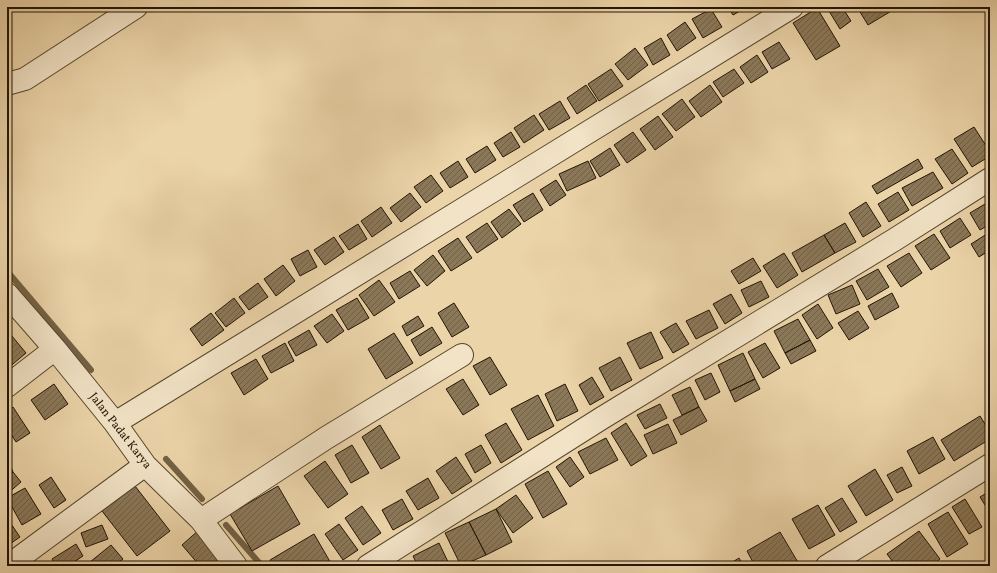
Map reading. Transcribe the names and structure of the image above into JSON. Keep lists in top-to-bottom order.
{
  "streets": {
    "street": ["Jalan Padat Karya"]
  }
}
